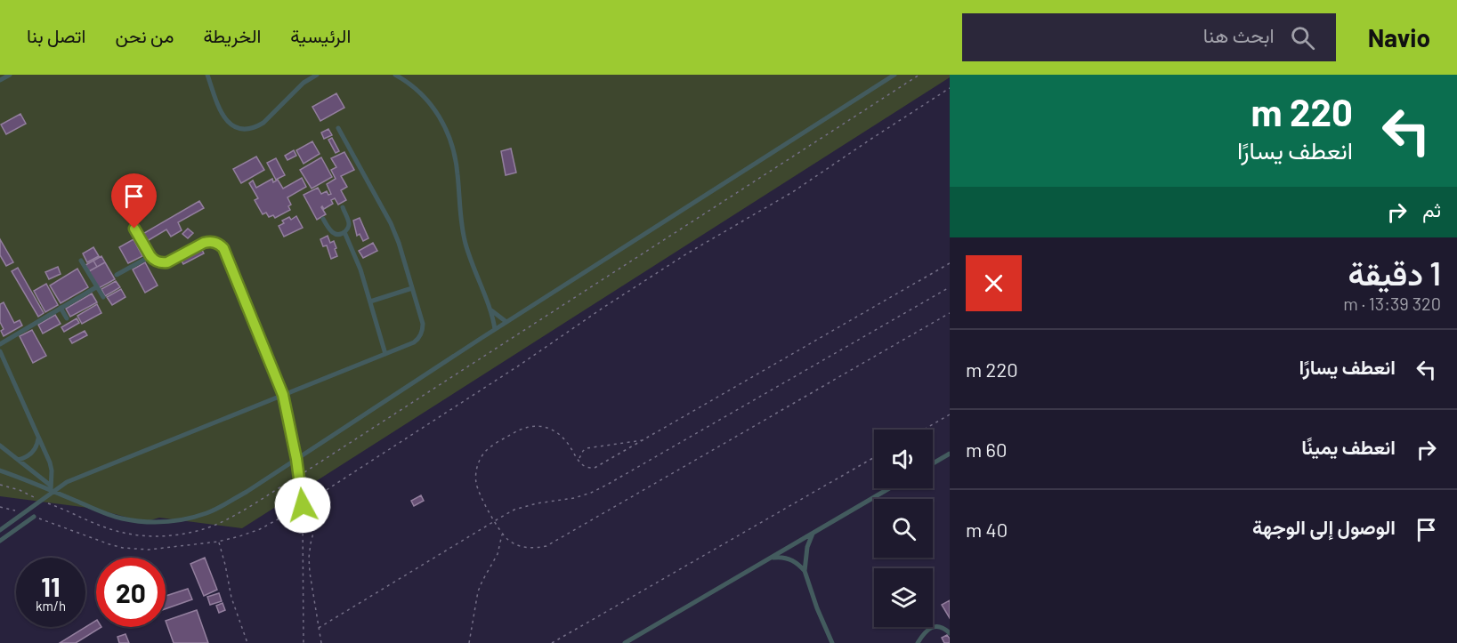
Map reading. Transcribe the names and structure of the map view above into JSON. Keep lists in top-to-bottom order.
{
  "page": {
    "header": "Navio",
    "search": "ابحث هنا",
    "nav": [
      "الرئيسية",
      "الخريطة",
      "من نحن",
      "اتصل بنا"
    ],
    "turn": ["220 m", "انعطف يسارًا"],
    "then": "ثم",
    "heading": ["1 دقيقة", "320 m · 13:39"],
    "list": [
      {
        "name": "انعطف يسارًا",
        "value": "220 m"
      },
      {
        "name": "انعطف يمينًا",
        "value": "60 m"
      },
      {
        "name": "الوصول إلى الوجهة",
        "value": "40 m"
      }
    ],
    "speed": "11 km/h",
    "limit": "20"
  }
}
